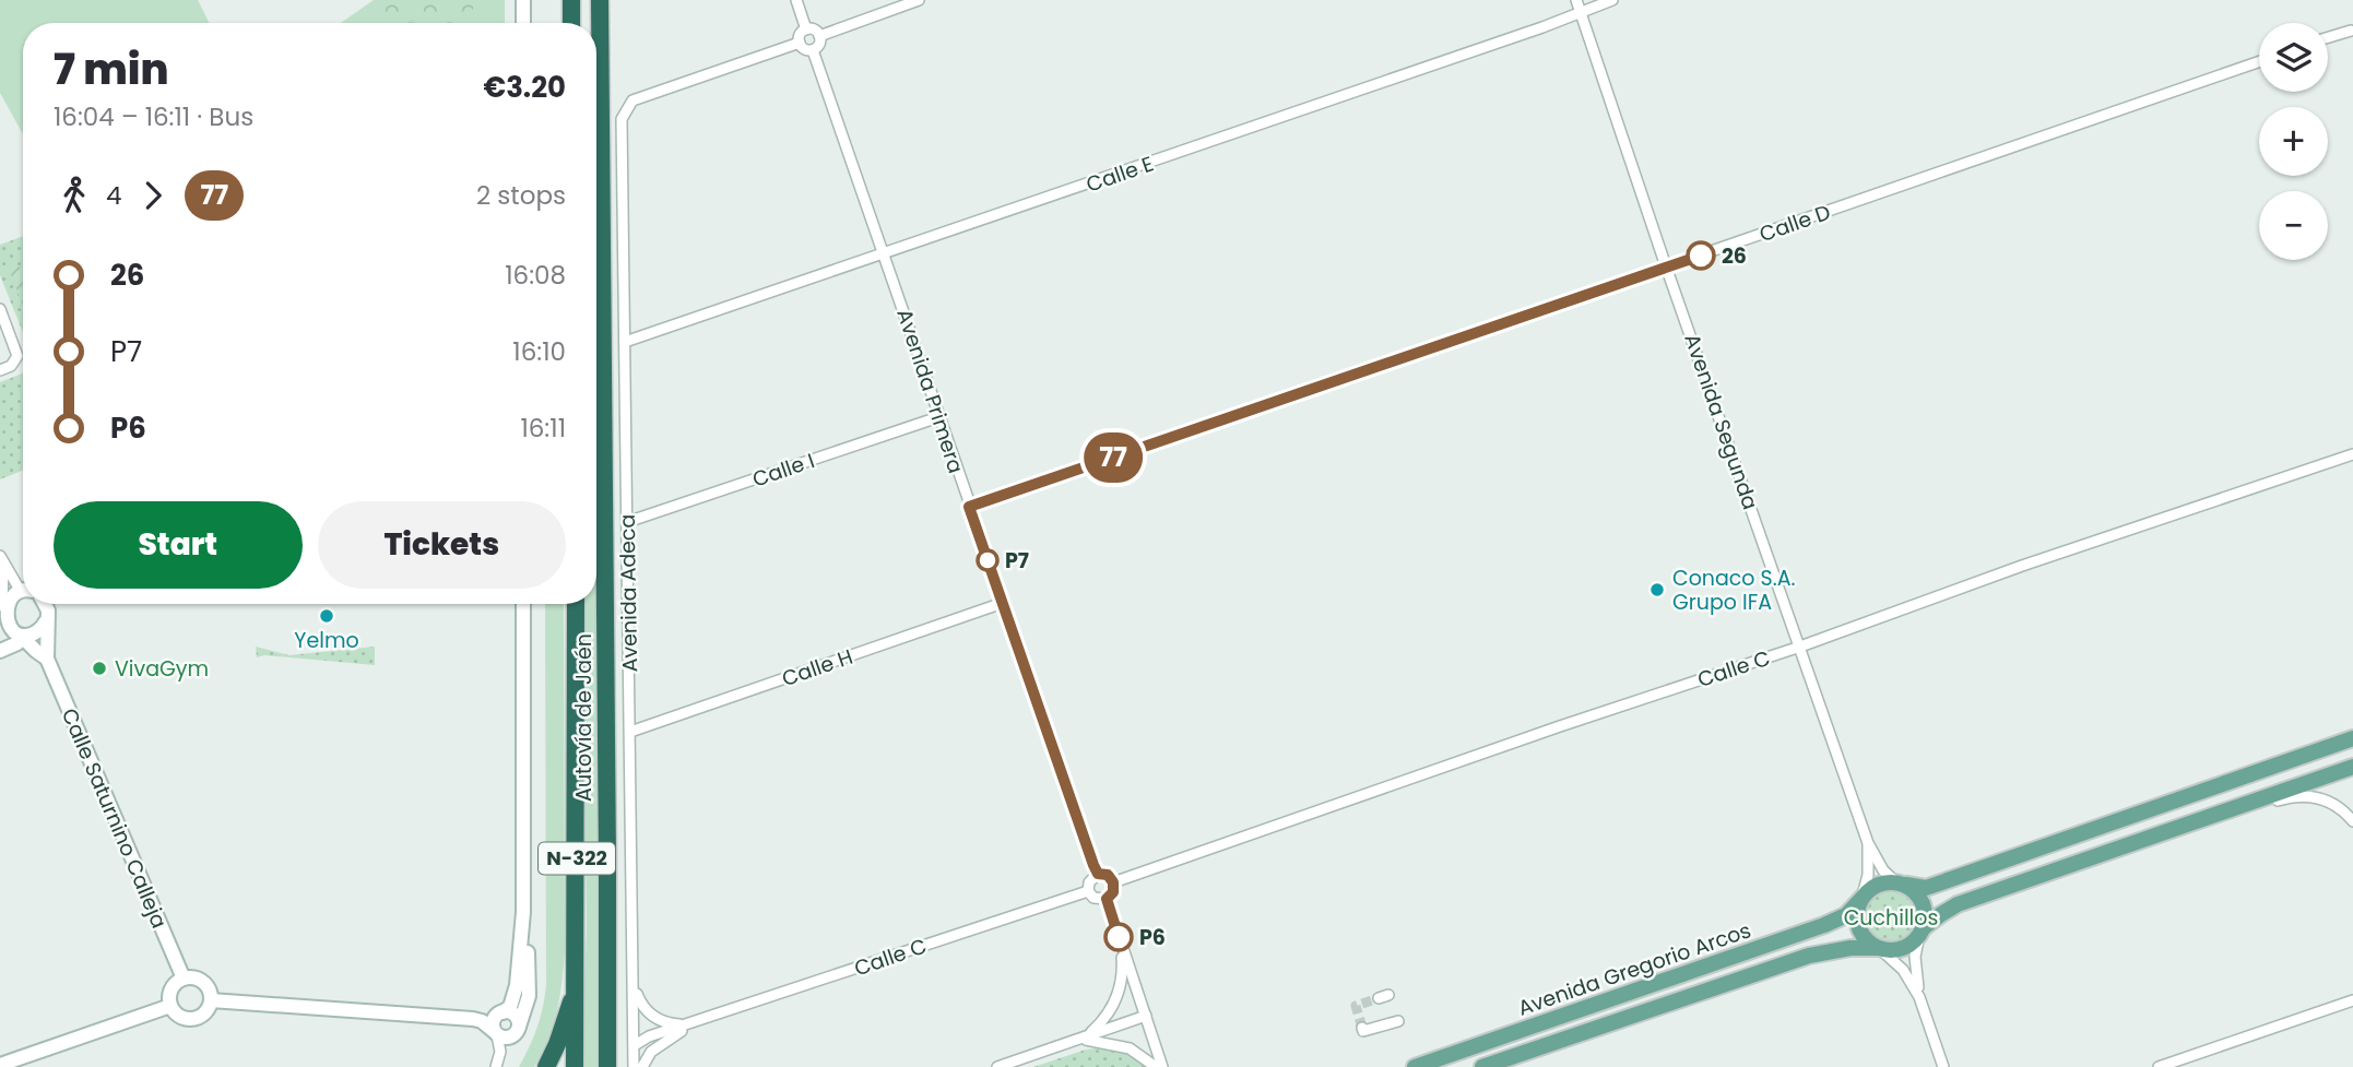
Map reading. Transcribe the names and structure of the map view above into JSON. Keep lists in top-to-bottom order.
{
  "streets": {
    "highway": ["Autovía de Jaén", "N-322"],
    "main road": ["Avenida Gregorio Arcos"],
    "street": [
      "Calle E",
      "Calle D",
      "Avenida Primera",
      "Avenida Segunda",
      "Calle I",
      "Avenida Adeca",
      "Calle H",
      "Calle C",
      "Calle Saturnino Calleja"
    ]
  },
  "crossings": [
    ["Calle E", "Avenida Primera"],
    ["Calle E", "Avenida Segunda"],
    ["Calle E", "Avenida Adeca"],
    ["Calle D", "Avenida Primera"],
    ["Calle D", "Avenida Segunda"],
    ["Avenida Primera", "Calle I"],
    ["Avenida Primera", "Avenida Adeca"],
    ["Avenida Primera", "Calle H"],
    ["Avenida Primera", "Calle C"],
    ["Avenida Segunda", "Calle C"],
    ["Avenida Segunda", "Avenida Gregorio Arcos"],
    ["Calle I", "Avenida Adeca"],
    ["Avenida Adeca", "Calle H"],
    ["Avenida Adeca", "Calle C"]
  ],
  "parks": ["Cuchillos"],
  "places": [
    "26",
    "P7",
    "Conaco S.A. Grupo IFA",
    "Yelmo",
    "VivaGym",
    "P6"
  ],
  "lines": ["bus line 77"],
  "page": {
    "on_map": "77",
    "map_buttons": ["+", "−"],
    "heading": ["7 min", "16:04 – 16:11 · Bus", "€3.20"],
    "legs": ["4", "77", "2 stops"],
    "list": [
      {
        "name": "26",
        "value": "16:08"
      },
      {
        "name": "P7",
        "value": "16:10"
      },
      {
        "name": "P6",
        "value": "16:11"
      }
    ],
    "buttons": ["Start", "Tickets"]
  }
}
